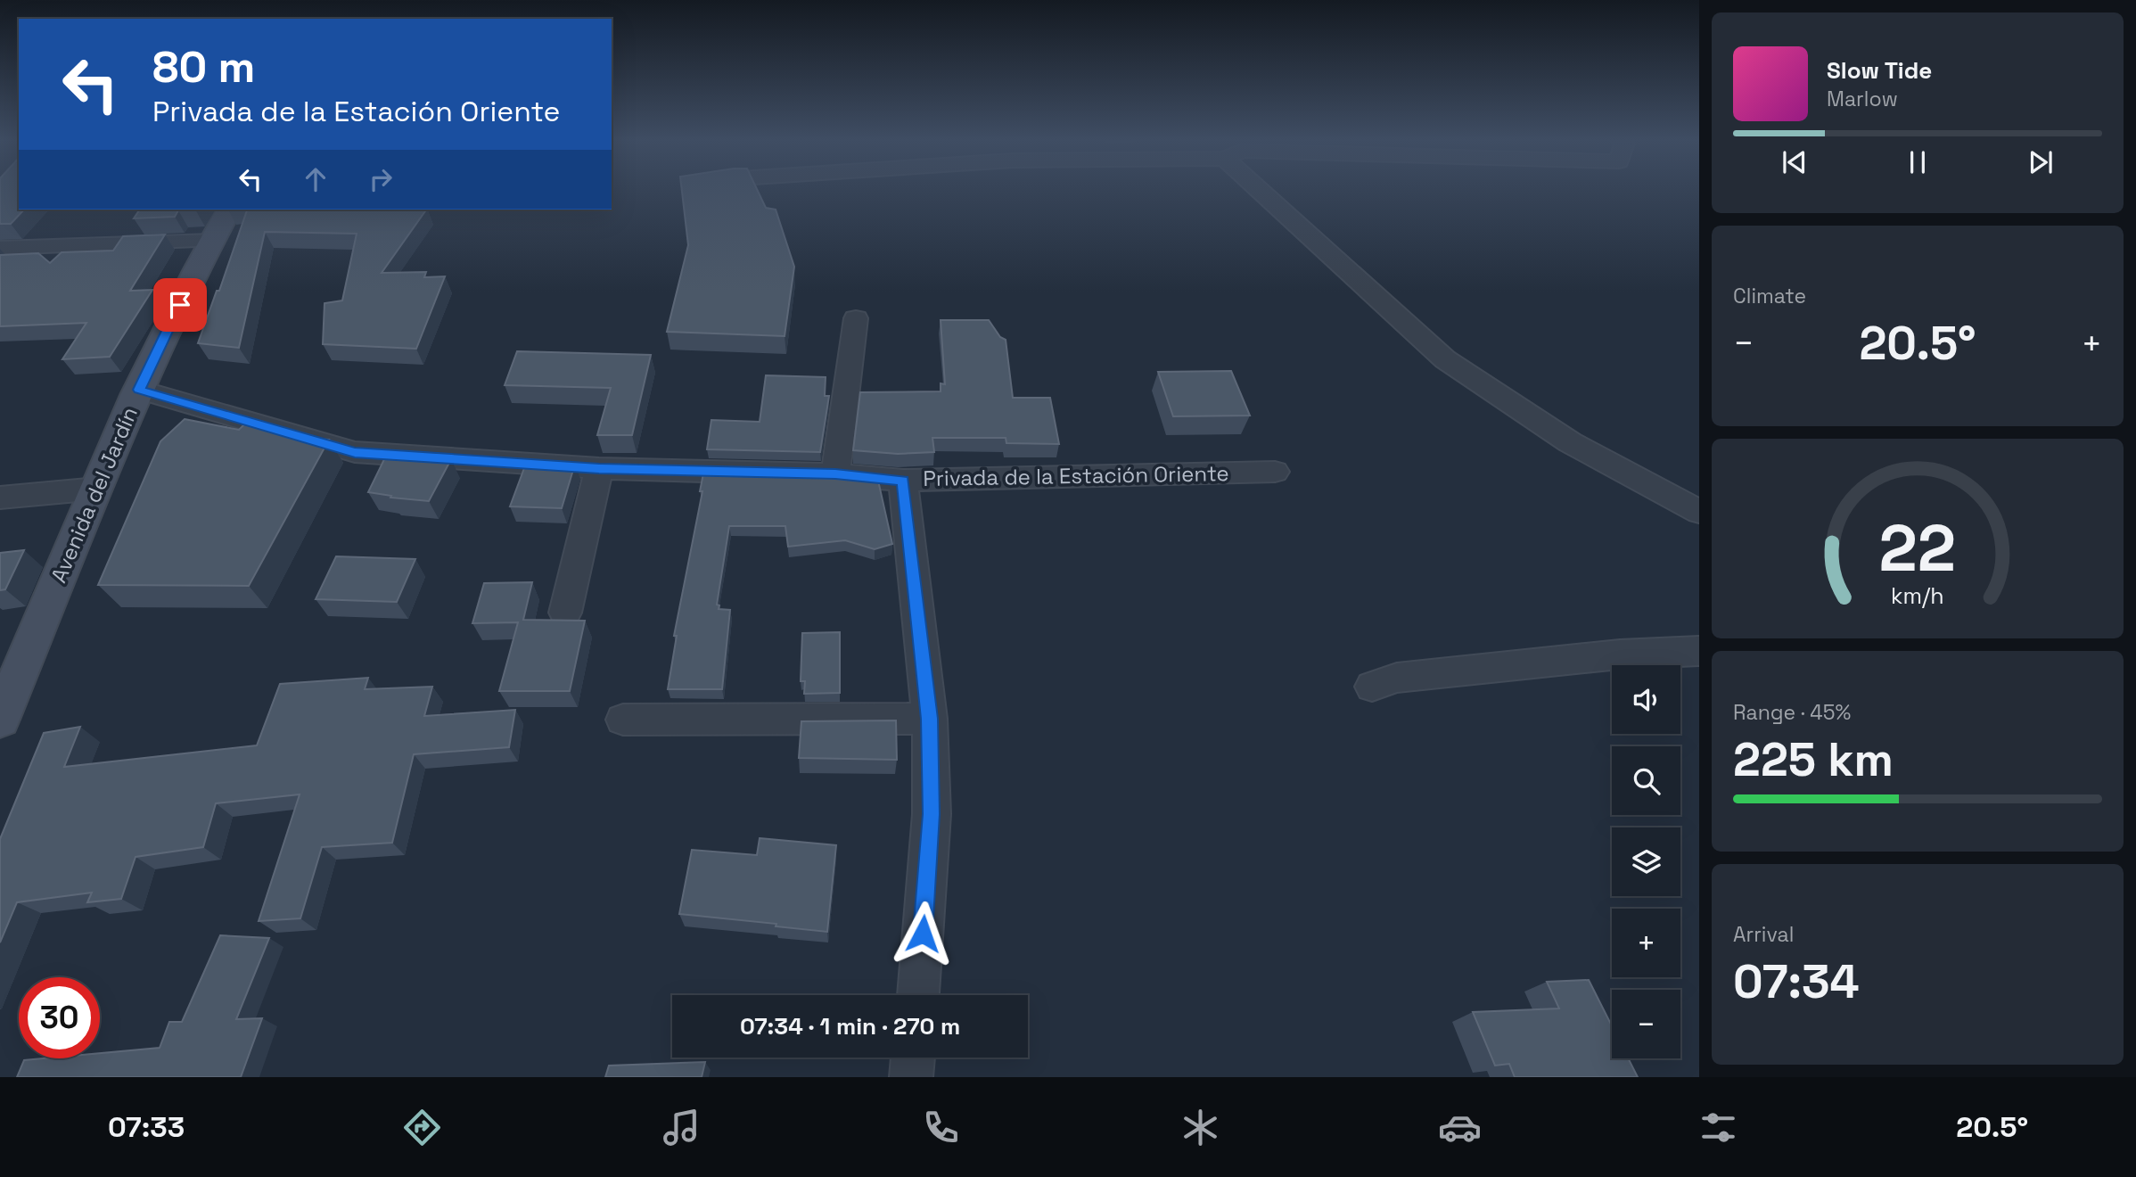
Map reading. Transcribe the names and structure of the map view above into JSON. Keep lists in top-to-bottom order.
{
  "streets": {
    "main road": ["Avenida del Jardín"],
    "street": ["Privada de la Estación Oriente"]
  },
  "crossings": [
    ["Privada de la Estación Oriente", "Avenida del Jardín"]
  ],
  "page": {
    "turn": ["80 m", "Privada de la Estación Oriente"],
    "song": ["Slow Tide", "Marlow"],
    "tile": [
      "Climate",
      ["Range · 45%", "225 km"],
      ["Arrival", "07:34"]
    ],
    "heat": ["−", "20.5°", "+"],
    "map_buttons": ["+", "−"],
    "limit": "30",
    "trip": "07:34 · 1 min · 270 m",
    "tabs": ["07:33", "20.5°"],
    "gauge": ["22", "km/h"]
  }
}
